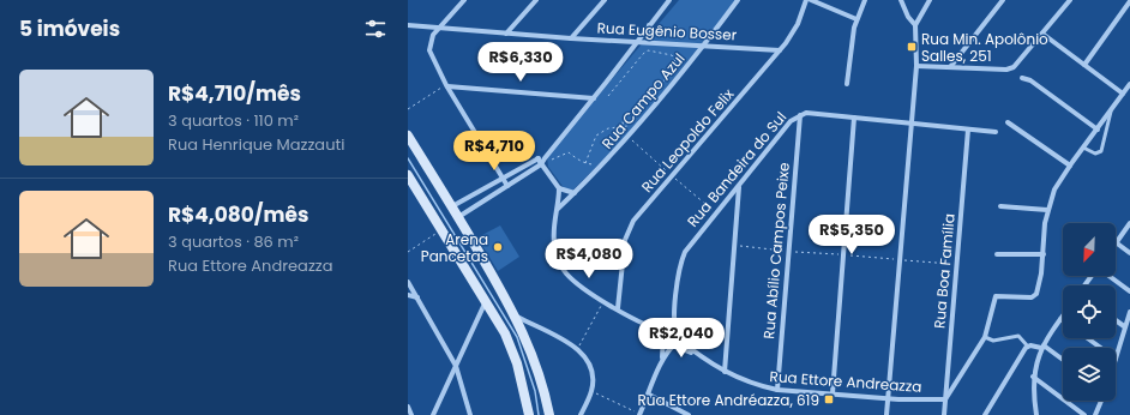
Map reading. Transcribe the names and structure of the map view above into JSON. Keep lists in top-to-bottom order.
{
  "streets": {
    "street": [
      "Rua Eugênio Bosser",
      "Rua Campo Azul",
      "Rua Leopoldo Felix",
      "Rua Bandeira do Sul",
      "Rua Abílio Campos Peixe",
      "Rua Boa Família",
      "Rua Ettore Andreazza"
    ]
  },
  "crossings": [
    ["Rua Eugênio Bosser", "Rua Campo Azul"],
    ["Rua Eugênio Bosser", "Rua Leopoldo Felix"],
    ["Rua Bandeira do Sul", "Rua Abílio Campos Peixe"],
    ["Rua Bandeira do Sul", "Rua Boa Família"],
    ["Rua Bandeira do Sul", "Rua Ettore Andreazza"],
    ["Rua Abílio Campos Peixe", "Rua Ettore Andreazza"],
    ["Rua Boa Família", "Rua Ettore Andreazza"]
  ],
  "places": {
    "transit": ["Rua Min. Apolônio Salles, 251", "Rua Ettore Andréazza, 619"],
    "other": ["Arena Pancetas"]
  },
  "north": "bottom left",
  "page": {
    "heading": "5 imóveis",
    "price": [
      "R$6,330",
      "R$4,710",
      "R$5,350",
      "R$4,080",
      "R$2,040"
    ],
    "list": [
      {
        "name": "R$4,710/mês",
        "note": "3 quartos · 110 m² · Rua Henrique Mazzauti"
      },
      {
        "name": "R$4,080/mês",
        "note": "3 quartos · 86 m² · Rua Ettore Andreazza"
      }
    ]
  }
}
